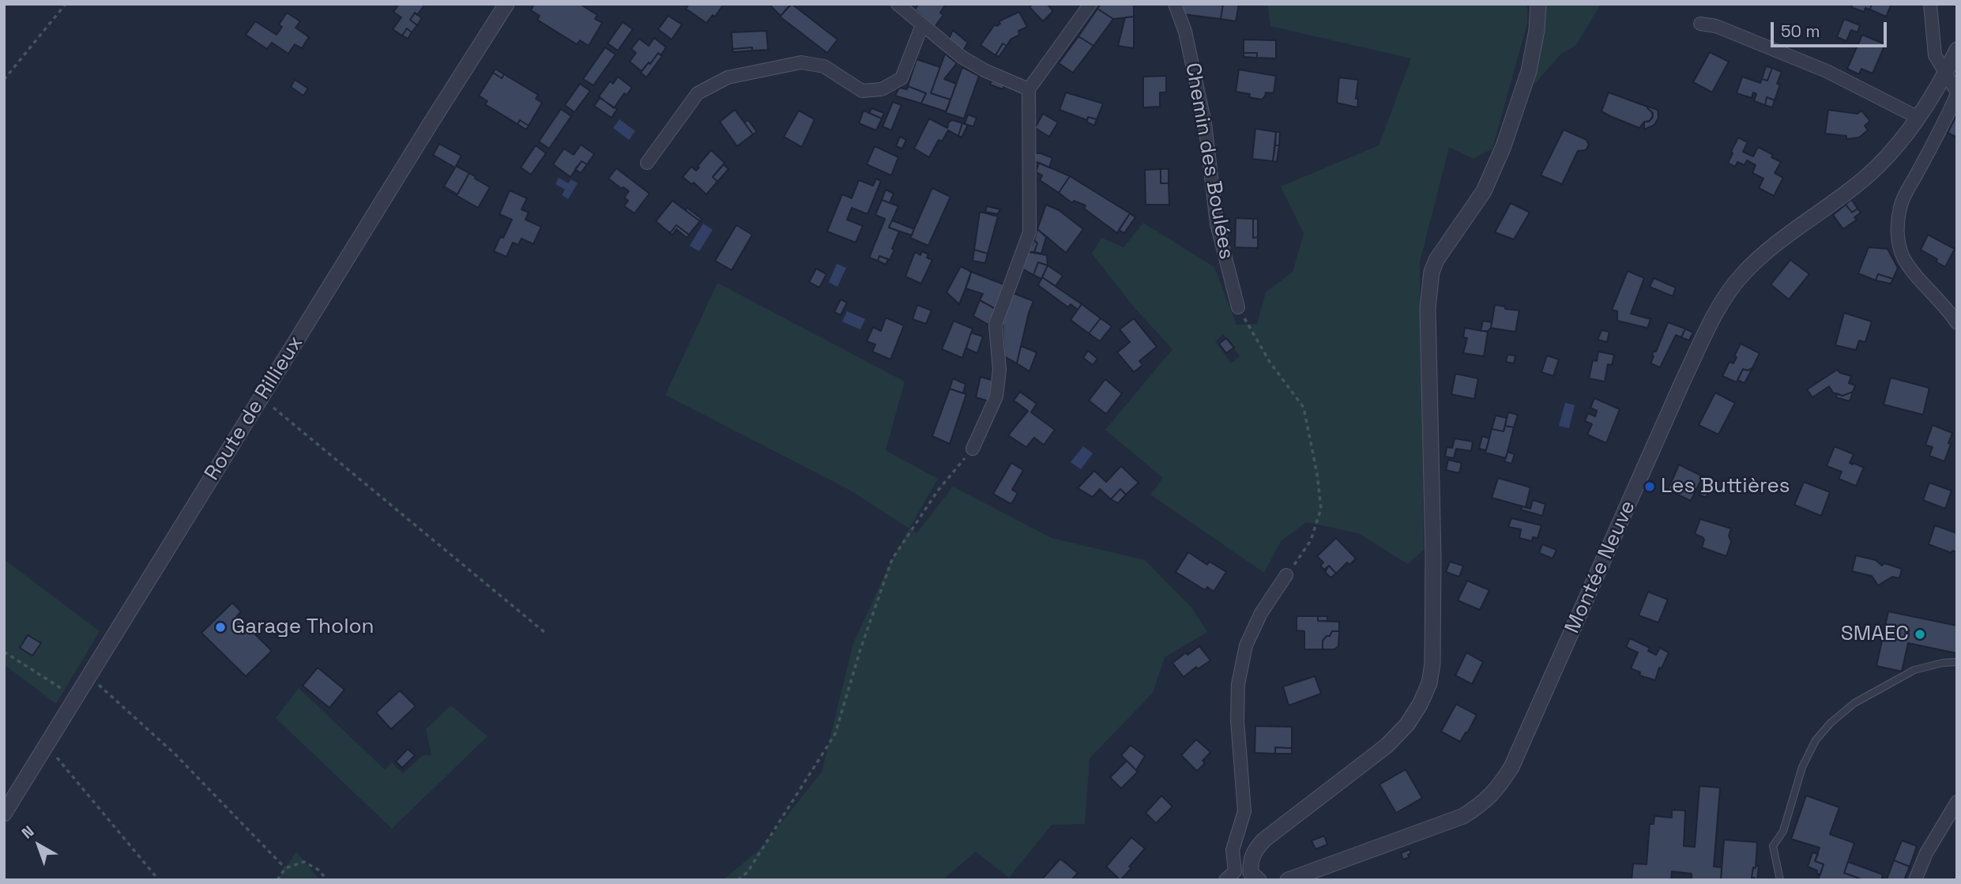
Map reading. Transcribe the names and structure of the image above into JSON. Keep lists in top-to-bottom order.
{
  "streets": {
    "street": ["Chemin des Boulées", "Route de Rillieux", "Montée Neuve"]
  },
  "places": ["Les Buttières", "Garage Tholon", "SMAEC"],
  "scale_bar": "50 m",
  "north": "top left"
}
